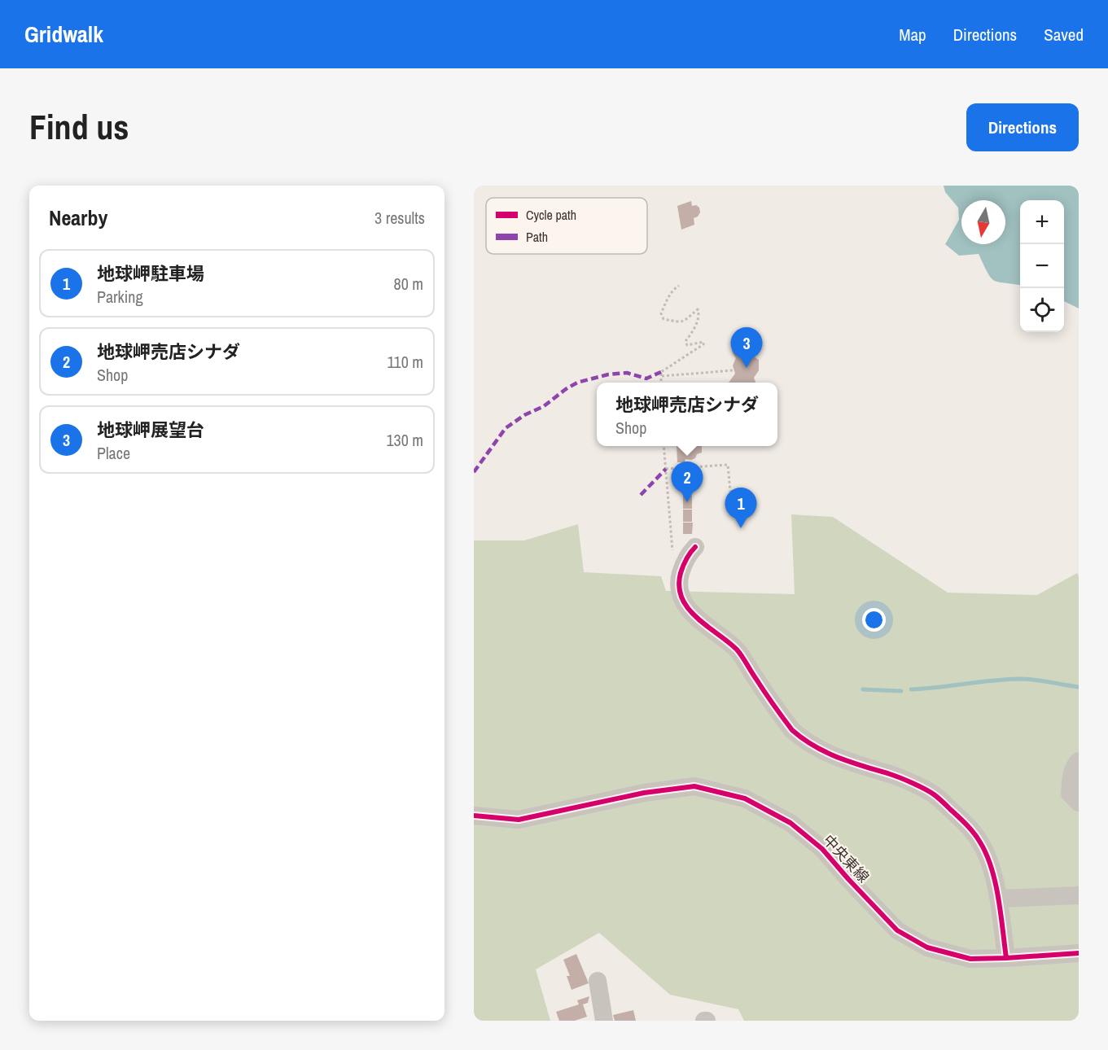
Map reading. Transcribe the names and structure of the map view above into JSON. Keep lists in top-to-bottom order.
{
  "streets": {
    "street": ["中央東線"]
  },
  "legend": ["Cycle path", "Path"],
  "north": "bottom",
  "page": {
    "header": "Gridwalk",
    "nav": ["Map", "Directions", "Saved"],
    "buttons": "Directions",
    "title": "Find us",
    "heading": ["Nearby", "3 results"],
    "map_buttons": ["+", "−"],
    "list": [
      {
        "mark": "1",
        "name": "地球岬駐車場",
        "note": "Parking",
        "value": "80 m"
      },
      {
        "mark": "2",
        "name": "地球岬売店シナダ",
        "note": "Shop",
        "value": "110 m"
      },
      {
        "mark": "3",
        "name": "地球岬展望台",
        "note": "Place",
        "value": "130 m"
      }
    ],
    "pins": ["3", "2", "1"],
    "popup": ["地球岬売店シナダ", "Shop"]
  }
}
